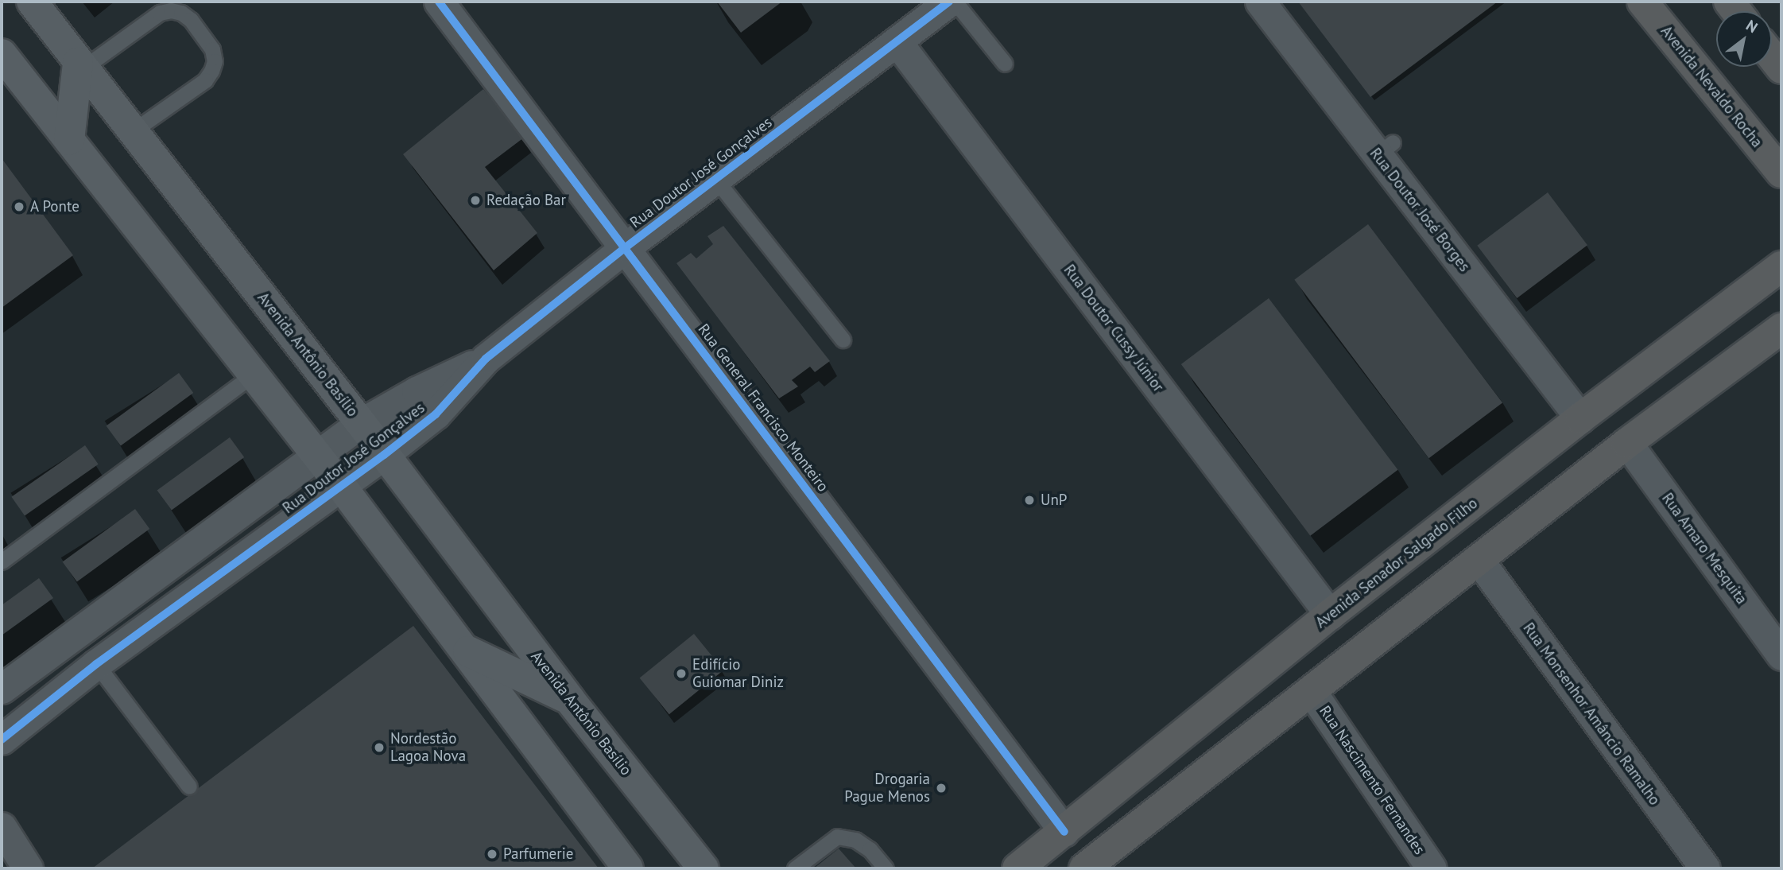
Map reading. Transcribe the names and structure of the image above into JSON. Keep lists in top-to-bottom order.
{
  "streets": {
    "highway": ["Avenida Nevaldo Rocha", "Avenida Senador Salgado Filho"],
    "main road": ["Avenida Antônio Basílio"],
    "street": [
      "Rua Doutor José Gonçalves",
      "Rua Doutor José Borges",
      "Rua Doutor Cussy Júnior",
      "Rua General Francisco Monteiro",
      "Rua Amaro Mesquita",
      "Rua Monsenhor Amâncio Ramalho",
      "Rua Nascimento Fernandes"
    ]
  },
  "crossings": [
    ["Rua Doutor José Gonçalves", "Rua Doutor Cussy Júnior"],
    ["Rua Doutor José Gonçalves", "Avenida Antônio Basílio"],
    ["Rua Doutor José Gonçalves", "Rua General Francisco Monteiro"],
    ["Rua Doutor José Borges", "Avenida Senador Salgado Filho"],
    ["Rua Doutor Cussy Júnior", "Avenida Senador Salgado Filho"],
    ["Rua General Francisco Monteiro", "Avenida Senador Salgado Filho"]
  ],
  "places": [
    "Redação Bar",
    "A Ponte",
    "UnP",
    "Edifício Guiomar Diniz",
    "Nordestão Lagoa Nova",
    "Drogaria Pague Menos",
    "Parfumerie"
  ],
  "north": "top right"
}
